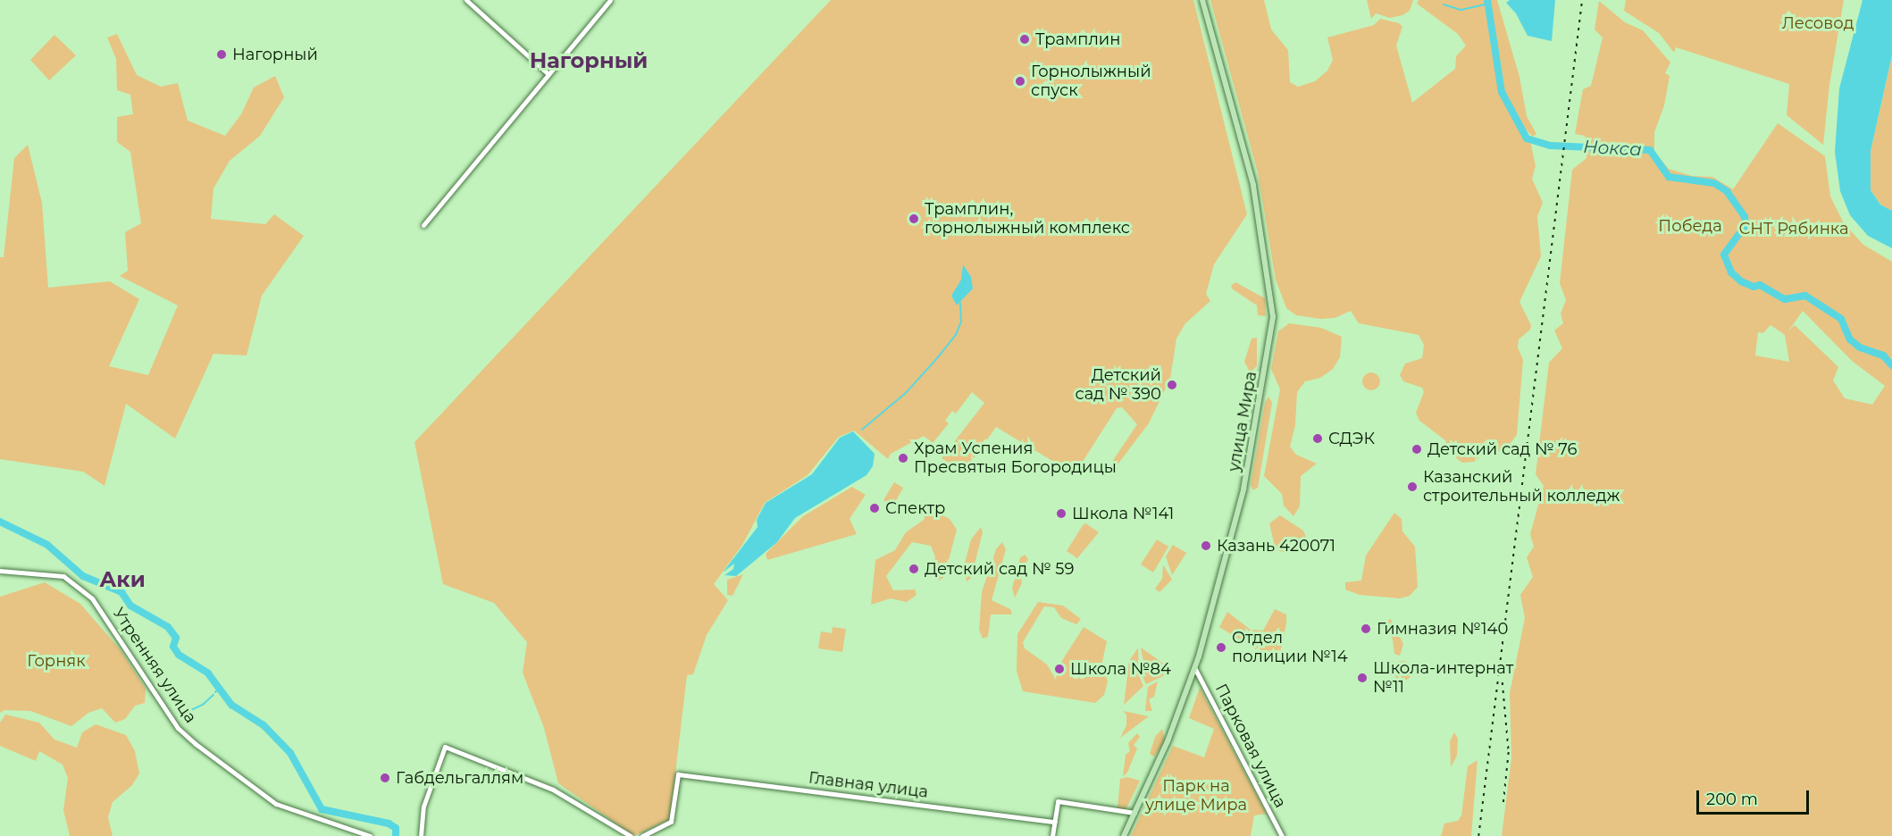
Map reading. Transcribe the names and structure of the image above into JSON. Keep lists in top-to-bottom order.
{
  "streets": {
    "main road": ["улица Мира"],
    "street": ["Утренняя улица", "Парковая улица", "Главная улица"]
  },
  "crossings": [
    ["улица Мира", "Парковая улица"]
  ],
  "districts": ["Нагорный", "Аки"],
  "water": ["Нокса"],
  "parks": [
    "Лесовод",
    "Победа",
    "СНТ Рябинка",
    "Горняк",
    "Парк на улице Мира"
  ],
  "places": [
    "Трамплин",
    "Нагорный",
    "Горнолыжный спуск",
    "Трамплин, горнолыжный комплекс",
    "Детский сад № 390",
    "СДЭК",
    "Детский сад № 76",
    "Храм Успения Пресвятыя Богородицы",
    "Казанский строительный колледж",
    "Спектр",
    "Школа №141",
    "Казань 420071",
    "Детский сад № 59",
    "Гимназия №140",
    "Отдел полиции №14",
    "Школа №84",
    "Школа-интернат №11",
    "Габдельгаллям"
  ],
  "scale_bar": "200 m"
}
